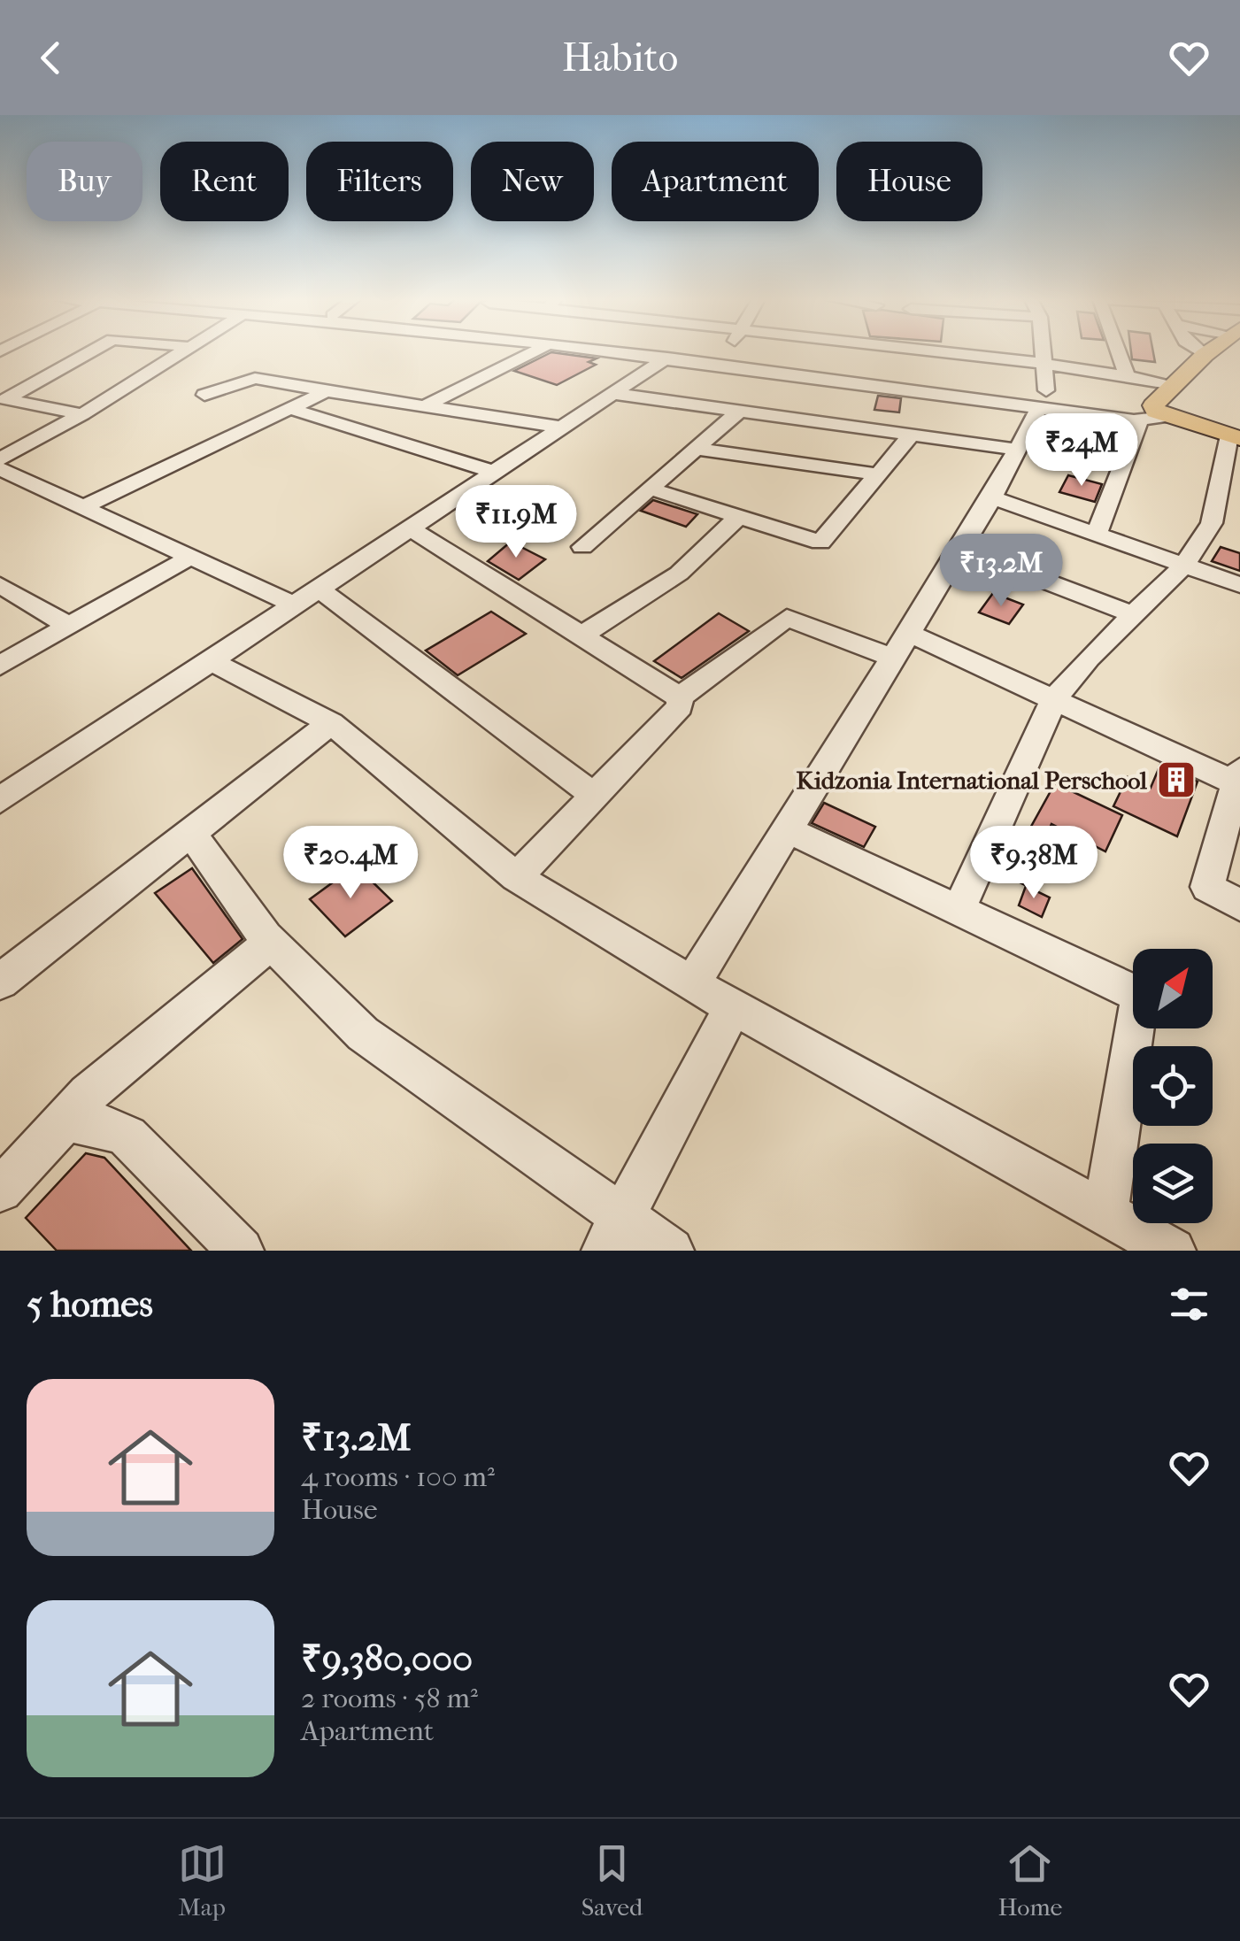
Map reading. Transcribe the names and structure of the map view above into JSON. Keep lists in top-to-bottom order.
{
  "places": {
    "building": ["Kidzonia International Perschool"]
  },
  "north": "top right",
  "page": {
    "header": "Habito",
    "chip": [
      "Buy",
      "Rent",
      "Filters",
      "New",
      "Apartment",
      "House"
    ],
    "price": [
      "₹24M",
      "₹11.9M",
      "₹13.2M",
      "₹20.4M",
      "₹9.38M"
    ],
    "heading": "5 homes",
    "list": [
      {
        "name": "₹13.2M",
        "note": "4 rooms · 100 m² · House"
      },
      {
        "name": "₹9,380,000",
        "note": "2 rooms · 58 m² · Apartment"
      }
    ],
    "tabs": ["Map", "Saved", "Home"]
  }
}
